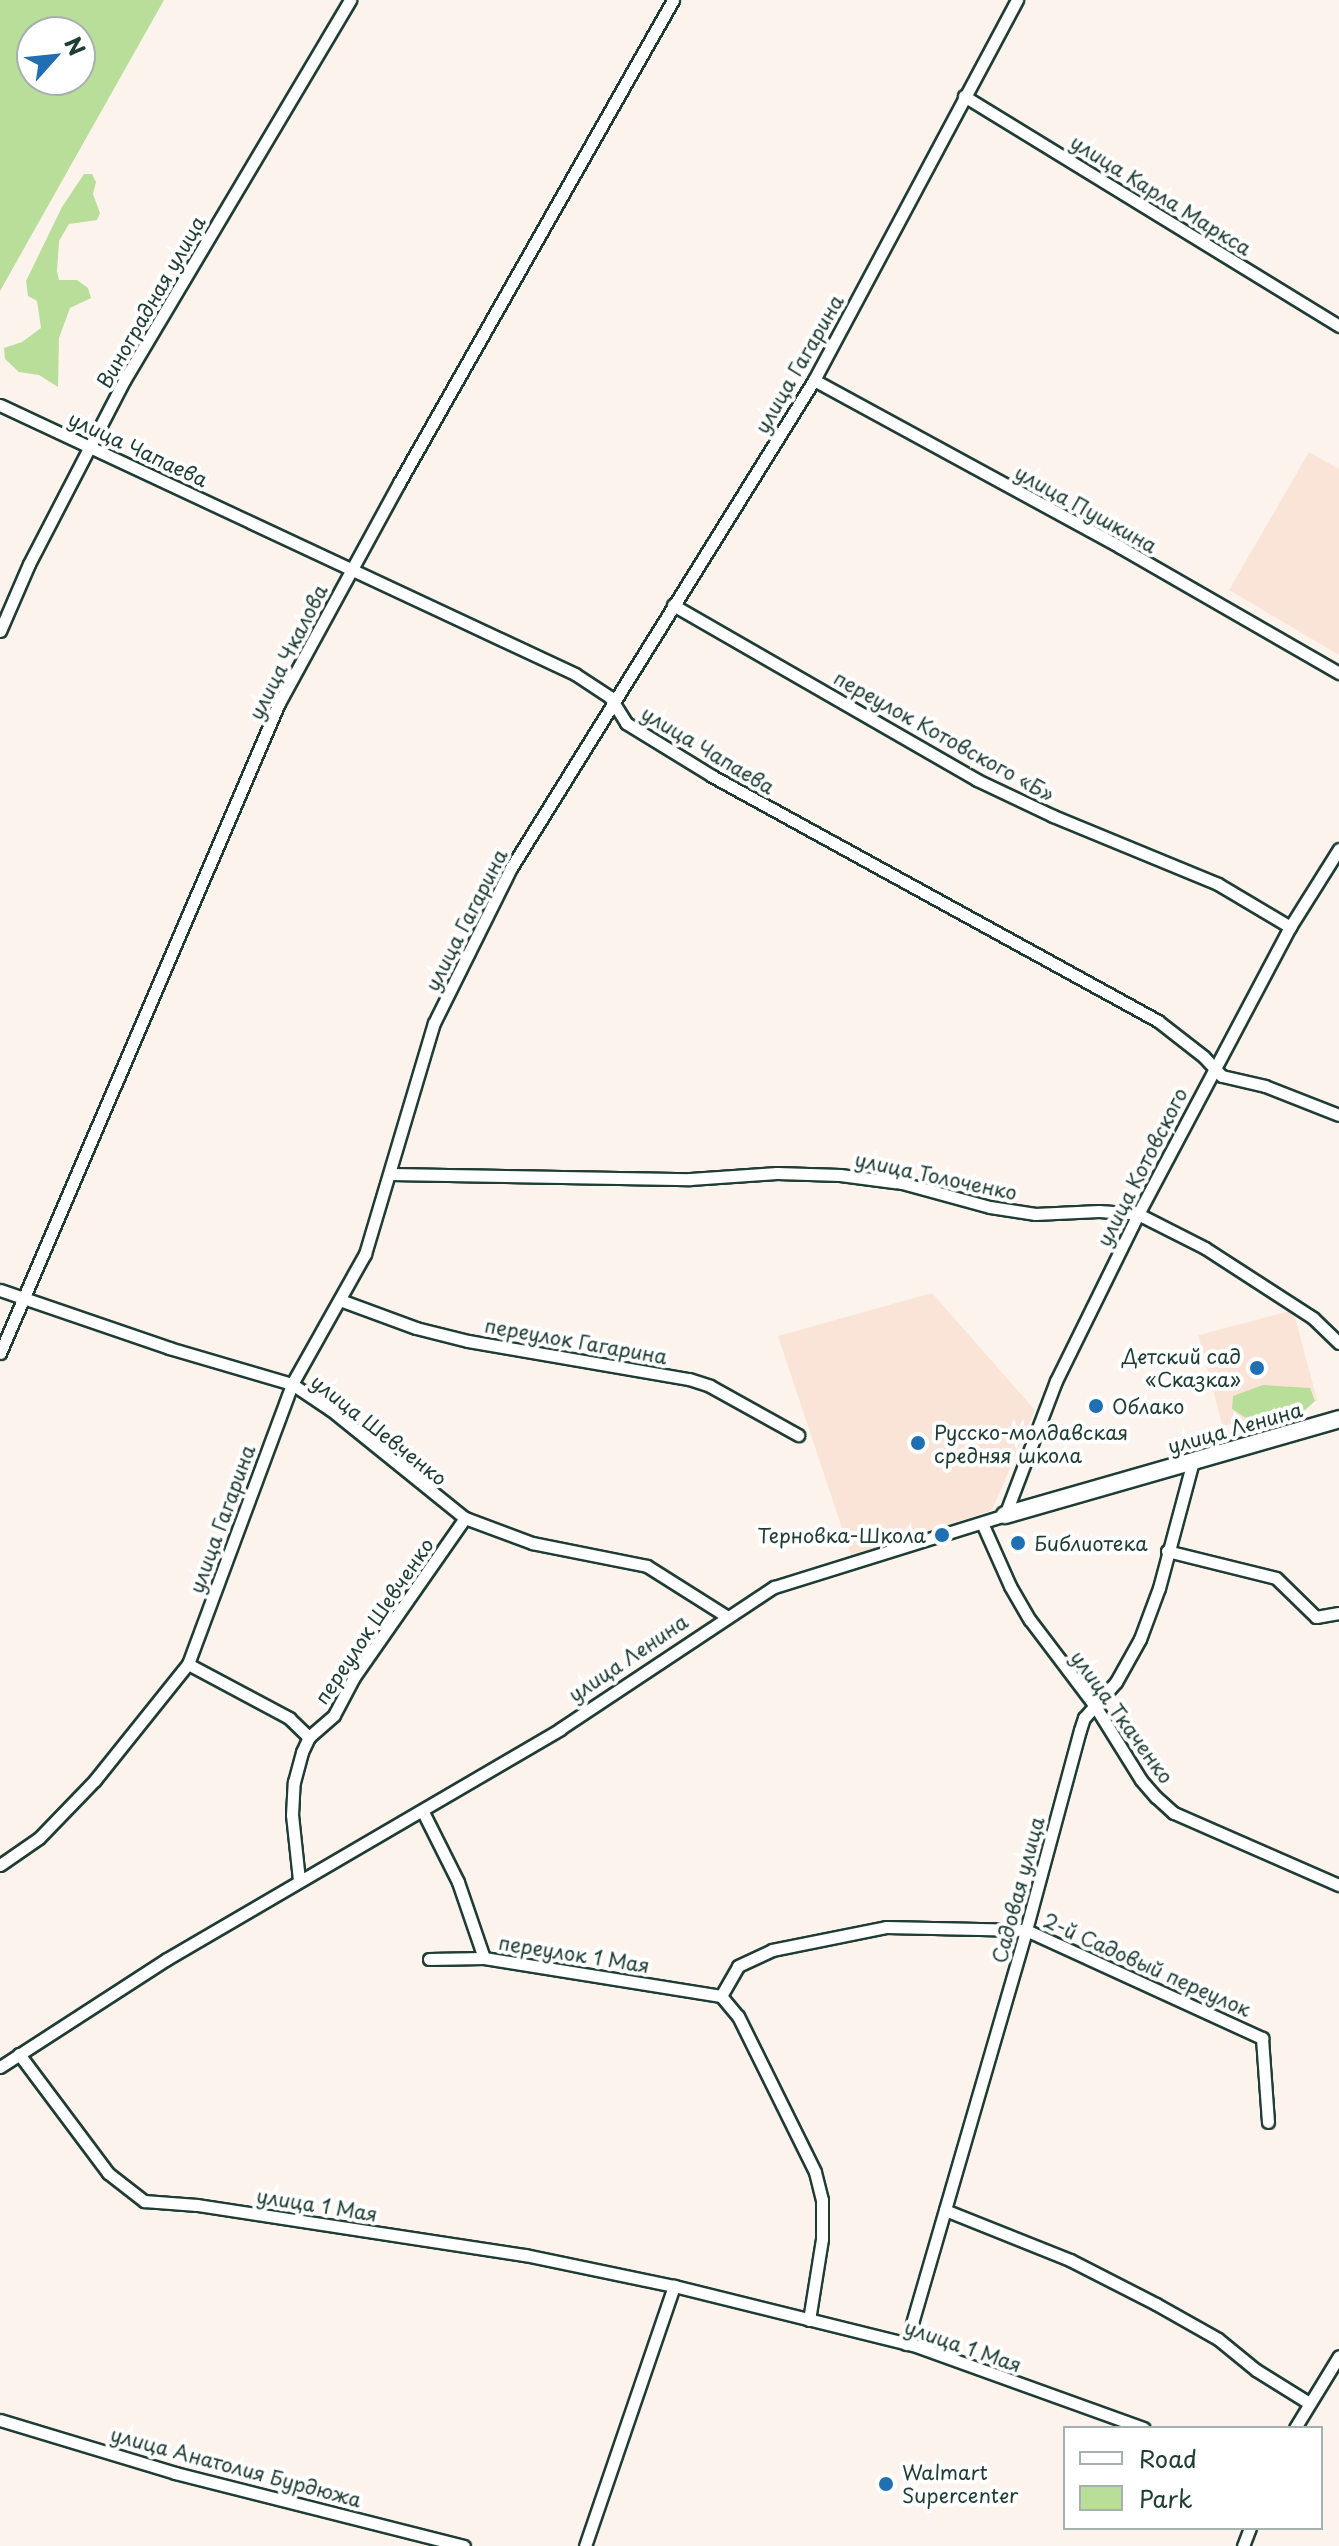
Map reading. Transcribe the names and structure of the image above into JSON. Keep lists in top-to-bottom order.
{
  "streets": {
    "street": [
      "улица Карла Маркса",
      "Виноградная улица",
      "улица Гагарина",
      "улица Чапаева",
      "улица Пушкина",
      "улица Чкалова",
      "переулок Котовского «Б»",
      "улица Котовского",
      "улица Толоченко",
      "переулок Гагарина",
      "улица Ленина",
      "улица Шевченко",
      "переулок Шевченко",
      "улица Ткаченко",
      "Садовая улица",
      "переулок 1 Мая",
      "2-й Садовый переулок",
      "улица 1 Мая",
      "улица Анатолия Бурдюжа"
    ]
  },
  "crossings": [
    ["улица Карла Маркса", "улица Гагарина"],
    ["Виноградная улица", "улица Чапаева"],
    ["улица Гагарина", "улица Чапаева"],
    ["улица Гагарина", "улица Пушкина"],
    ["улица Гагарина", "переулок Котовского «Б»"],
    ["улица Гагарина", "улица Толоченко"],
    ["улица Гагарина", "переулок Гагарина"],
    ["улица Гагарина", "улица Шевченко"],
    ["улица Чапаева", "улица Чкалова"],
    ["улица Чапаева", "улица Котовского"],
    ["улица Чкалова", "улица Шевченко"],
    ["переулок Котовского «Б»", "улица Котовского"],
    ["улица Котовского", "улица Толоченко"],
    ["улица Котовского", "улица Ленина"],
    ["улица Ленина", "улица Шевченко"],
    ["улица Ленина", "переулок Шевченко"],
    ["улица Ленина", "улица Ткаченко"],
    ["улица Ленина", "Садовая улица"],
    ["улица Ленина", "переулок 1 Мая"],
    ["улица Ленина", "улица 1 Мая"],
    ["улица Шевченко", "переулок Шевченко"],
    ["улица Ткаченко", "Садовая улица"],
    ["Садовая улица", "2-й Садовый переулок"],
    ["Садовая улица", "улица 1 Мая"]
  ],
  "places": [
    "Детский сад «Сказка»",
    "Облако",
    "Русско-молдавская средняя школа",
    "Терновка-Школа",
    "Библиотека",
    "Walmart Supercenter"
  ],
  "legend": ["Road", "Park"],
  "north": "top right"
}
